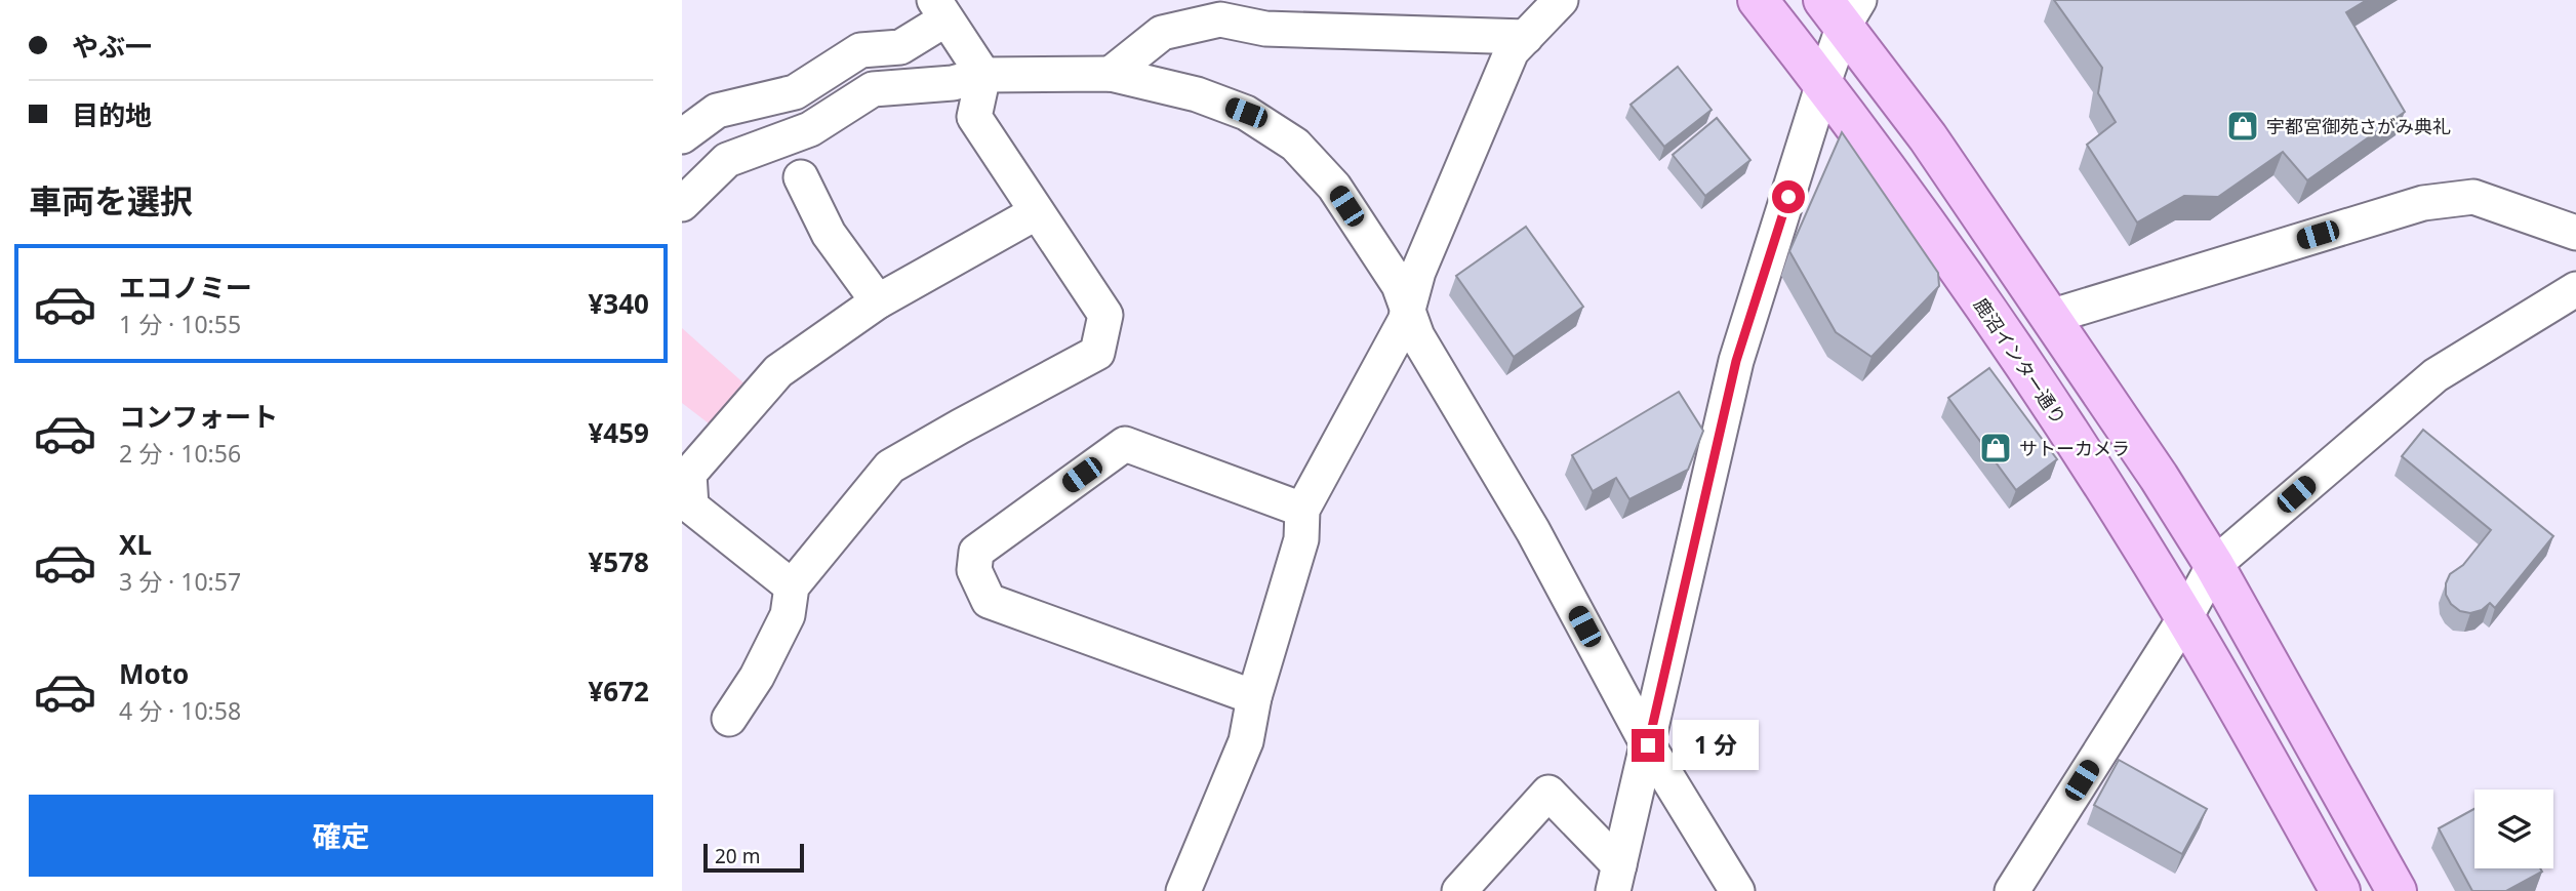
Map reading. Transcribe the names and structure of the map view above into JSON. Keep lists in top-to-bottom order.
{
  "streets": {
    "main road": ["鹿沼インター通り"]
  },
  "places": {
    "shop": ["宇都宮御苑さがみ典礼", "サトーカメラ"]
  },
  "scale_bar": "20 m",
  "page": {
    "banner": ["やぶ一", "目的地"],
    "heading": "車両を選択",
    "list": [
      {
        "name": "エコノミー",
        "note": "1 分 · 10:55",
        "value": "¥340"
      },
      {
        "name": "コンフォート",
        "note": "2 分 · 10:56",
        "value": "¥459"
      },
      {
        "name": "XL",
        "note": "3 分 · 10:57",
        "value": "¥578"
      },
      {
        "name": "Moto",
        "note": "4 分 · 10:58",
        "value": "¥672"
      }
    ],
    "bubble": "1 分",
    "buttons": "確定",
    "scale": "20 m"
  }
}
